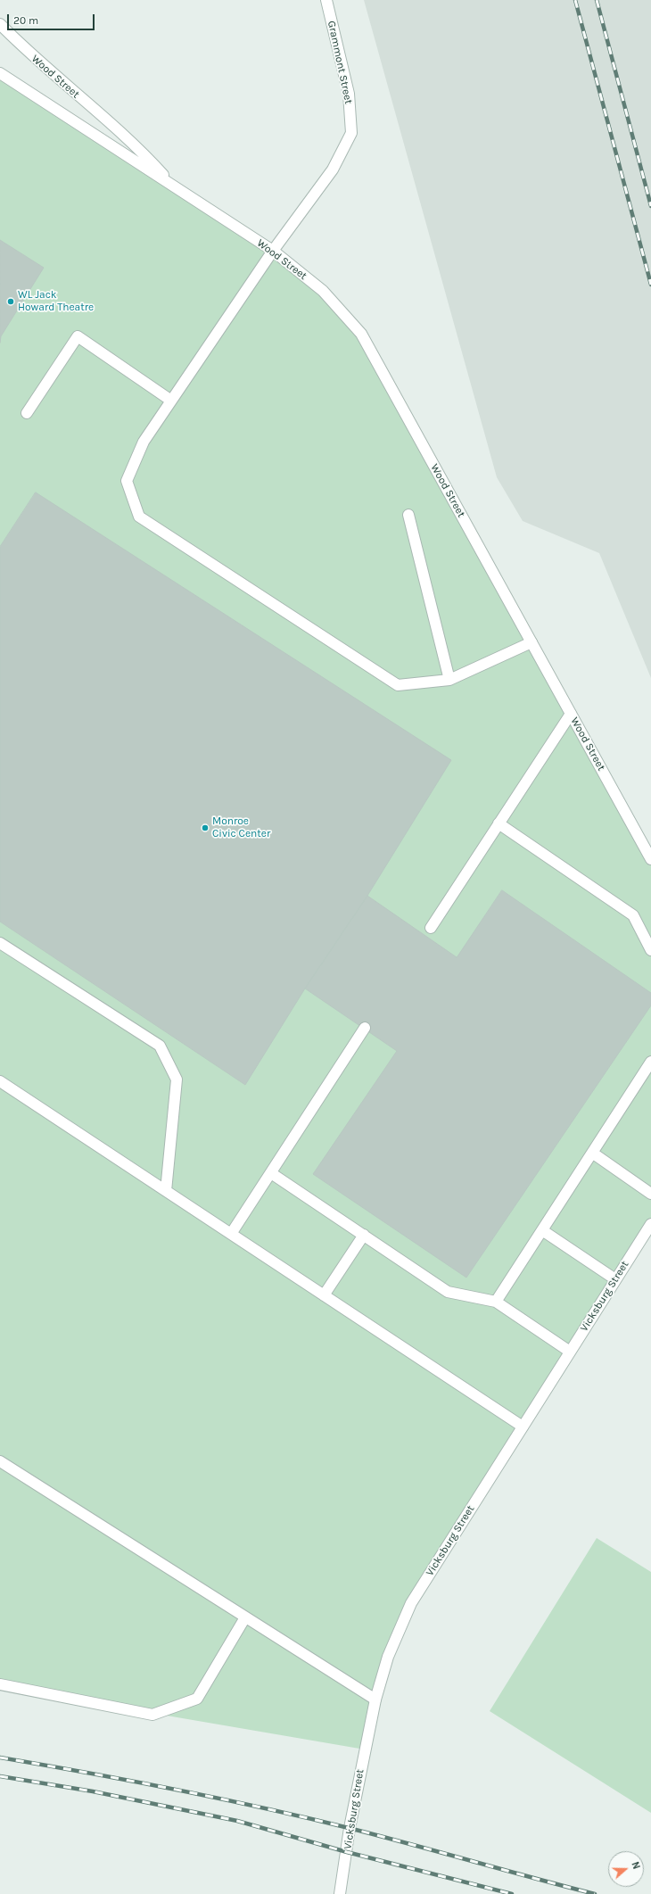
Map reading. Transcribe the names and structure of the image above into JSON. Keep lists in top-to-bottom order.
{
  "streets": {
    "street": ["Grammont Street", "Wood Street", "Vicksburg Street"]
  },
  "crossings": [
    ["Grammont Street", "Wood Street"]
  ],
  "places": ["WL Jack Howard Theatre", "Monroe Civic Center"],
  "scale_bar": "20 m",
  "north": "right"
}
